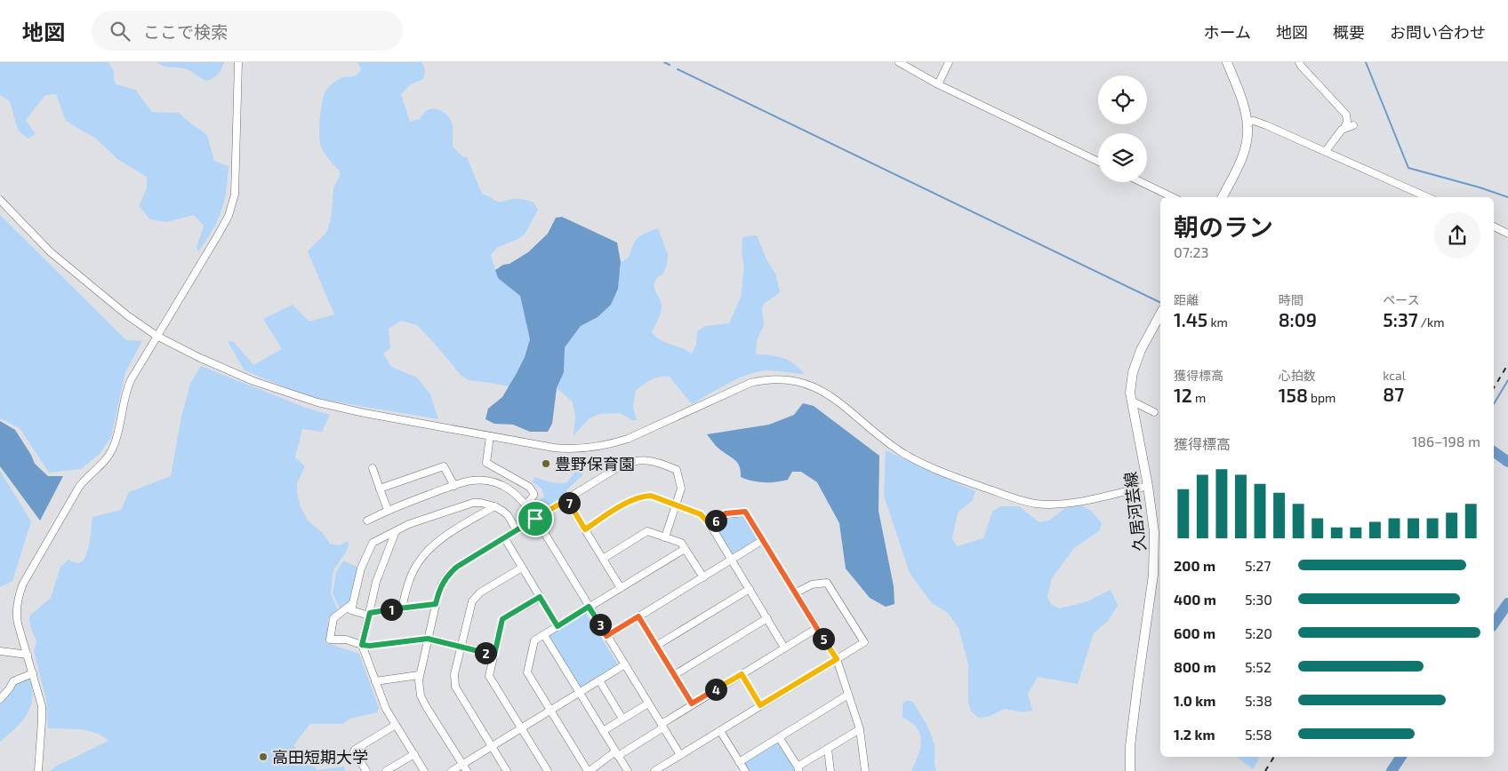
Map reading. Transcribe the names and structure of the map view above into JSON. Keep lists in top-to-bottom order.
{
  "streets": {
    "main road": ["久居河芸線"]
  },
  "places": ["豊野保育園", "高田短期大学"],
  "page": {
    "header": "地図",
    "search": "ここで検索",
    "nav": [
      "ホーム",
      "地図",
      "概要",
      "お問い合わせ"
    ],
    "heading": ["朝のラン", "07:23"],
    "stats": [
      ["距離", "1.45 km"],
      ["時間", "8:09"],
      ["ペース", "5:37 /km"],
      ["獲得標高", "12 m"],
      ["心拍数", "158 bpm"],
      ["kcal", "87"]
    ],
    "chart": ["獲得標高", "186–198 m"],
    "pins": [
      "7",
      "6",
      "1",
      "3",
      "5",
      "2",
      "4"
    ],
    "list": [
      {
        "name": "200 m",
        "note": "5:27"
      },
      {
        "name": "400 m",
        "note": "5:30"
      },
      {
        "name": "600 m",
        "note": "5:20"
      },
      {
        "name": "800 m",
        "note": "5:52"
      },
      {
        "name": "1.0 km",
        "note": "5:38"
      },
      {
        "name": "1.2 km",
        "note": "5:58"
      }
    ]
  }
}
